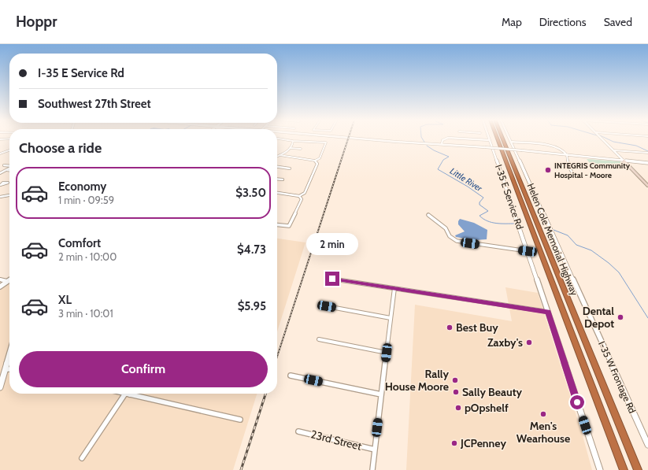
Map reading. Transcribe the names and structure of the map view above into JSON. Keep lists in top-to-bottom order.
{
  "streets": {
    "highway": ["Helen Cole Memorial Highway"],
    "street": ["I-35 E Service Rd", "I-35 W Frontage Rd", "23rd Street"]
  },
  "water": ["Little River"],
  "places": [
    "INTEGRIS Community Hospital - Moore",
    "Dental Depot",
    "Best Buy",
    "Zaxby's",
    "Rally House Moore",
    "Sally Beauty",
    "pOpshelf",
    "Men's Wearhouse",
    "JCPenney"
  ],
  "page": {
    "header": "Hoppr",
    "nav": ["Map", "Directions", "Saved"],
    "banner": ["I-35 E Service Rd", "Southwest 27th Street"],
    "heading": "Choose a ride",
    "list": [
      {
        "name": "Economy",
        "note": "1 min · 09:59",
        "value": "$3.50"
      },
      {
        "name": "Comfort",
        "note": "2 min · 10:00",
        "value": "$4.73"
      },
      {
        "name": "XL",
        "note": "3 min · 10:01",
        "value": "$5.95"
      }
    ],
    "bubble": "2 min",
    "buttons": "Confirm"
  }
}
